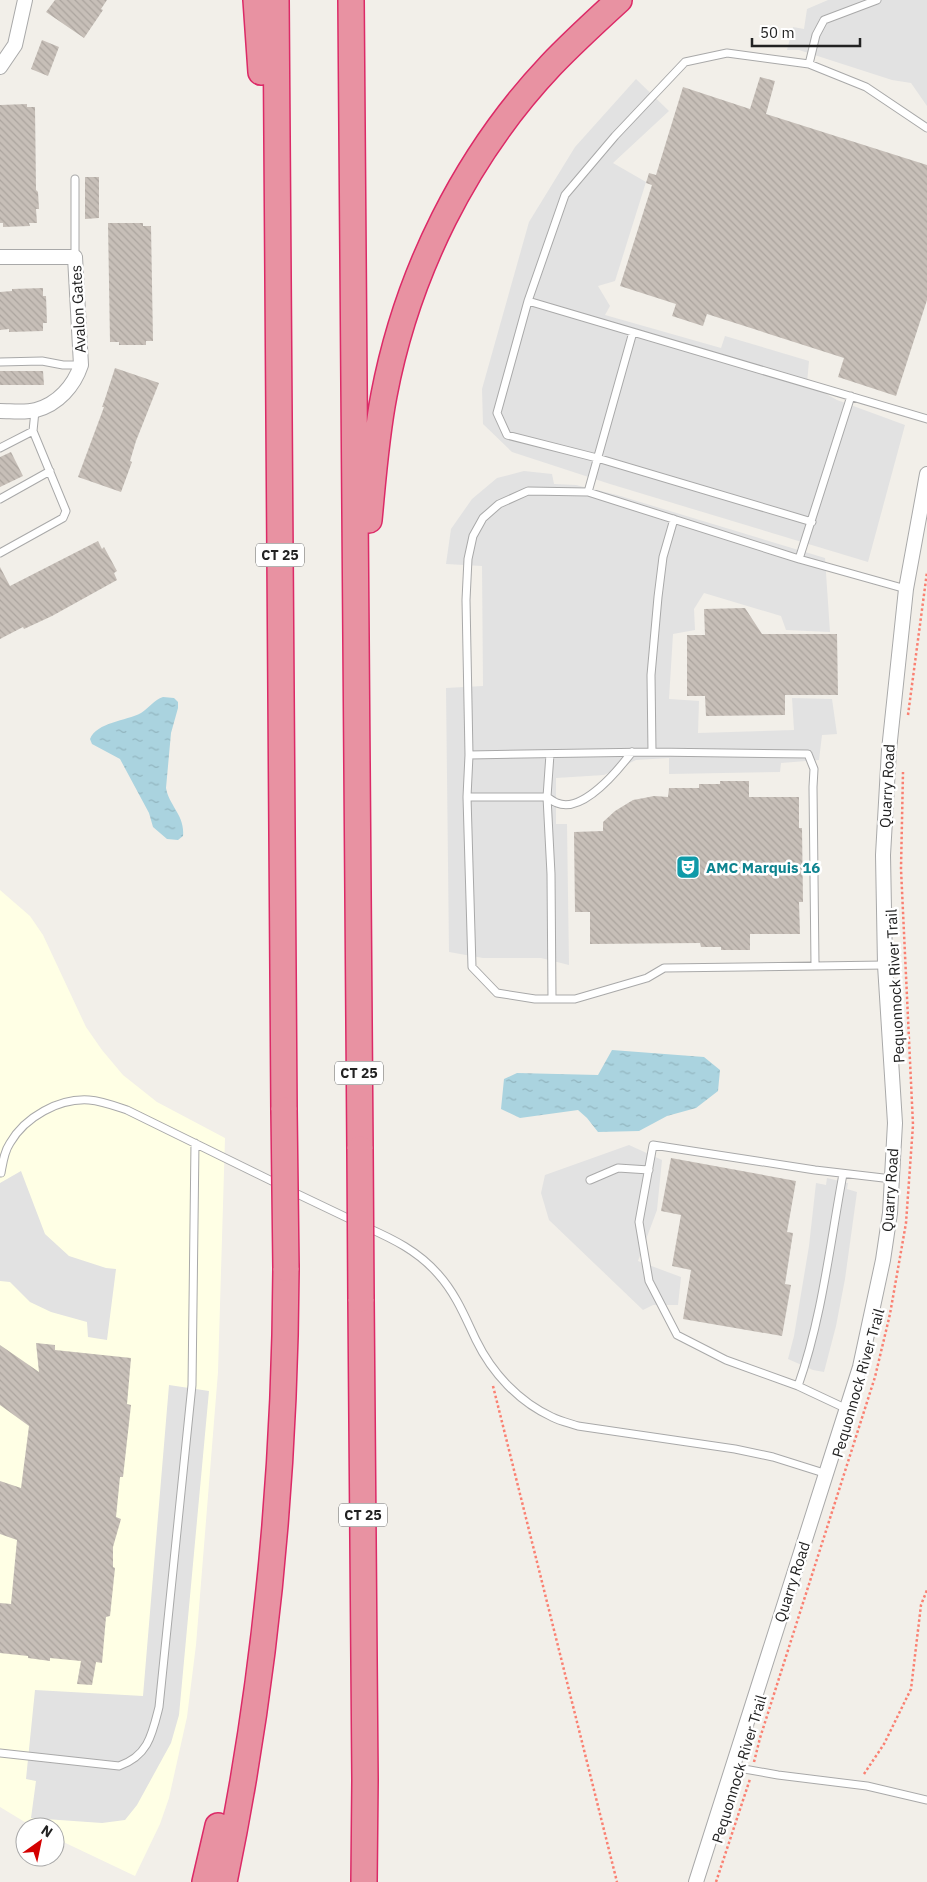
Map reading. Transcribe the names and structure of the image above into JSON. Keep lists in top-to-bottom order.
{
  "streets": {
    "highway": ["CT 25"],
    "street": ["Avalon Gates", "Quarry Road"],
    "path": ["Pequonnock River Trail"]
  },
  "places": {
    "theatre": ["AMC Marquis 16"]
  },
  "scale_bar": "50 m",
  "north": "top right"
}
